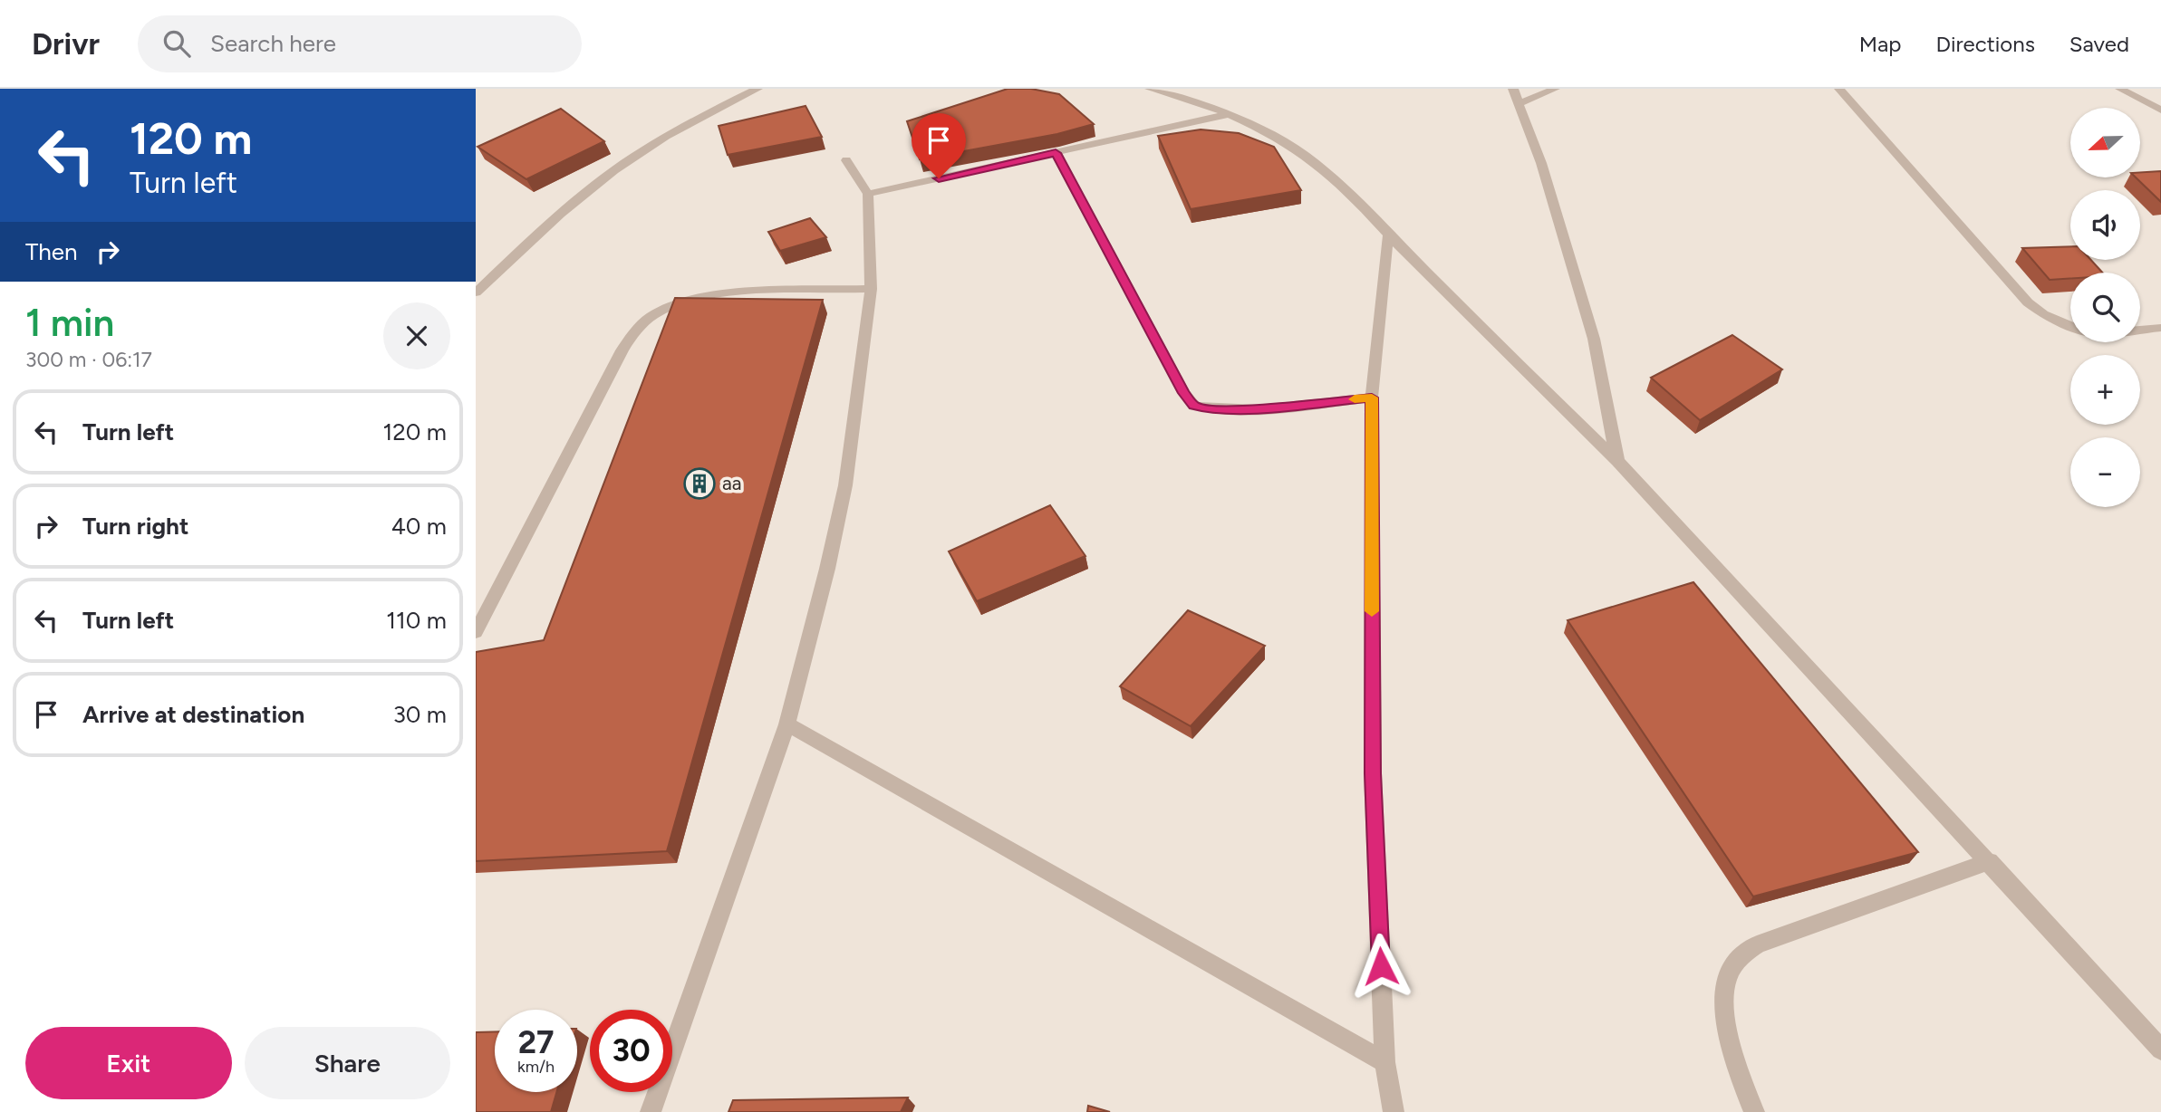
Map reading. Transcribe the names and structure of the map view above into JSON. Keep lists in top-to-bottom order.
{
  "places": {
    "building": ["aa"]
  },
  "north": "left",
  "page": {
    "header": "Drivr",
    "search": "Search here",
    "nav": ["Map", "Directions", "Saved"],
    "turn": ["120 m", "Turn left"],
    "map_buttons": ["+", "−"],
    "then": "Then",
    "heading": ["1 min", "300 m · 06:17"],
    "list": [
      {
        "name": "Turn left",
        "value": "120 m"
      },
      {
        "name": "Turn right",
        "value": "40 m"
      },
      {
        "name": "Turn left",
        "value": "110 m"
      },
      {
        "name": "Arrive at destination",
        "value": "30 m"
      }
    ],
    "speed": "27 km/h",
    "limit": "30",
    "buttons": ["Exit", "Share"]
  }
}
